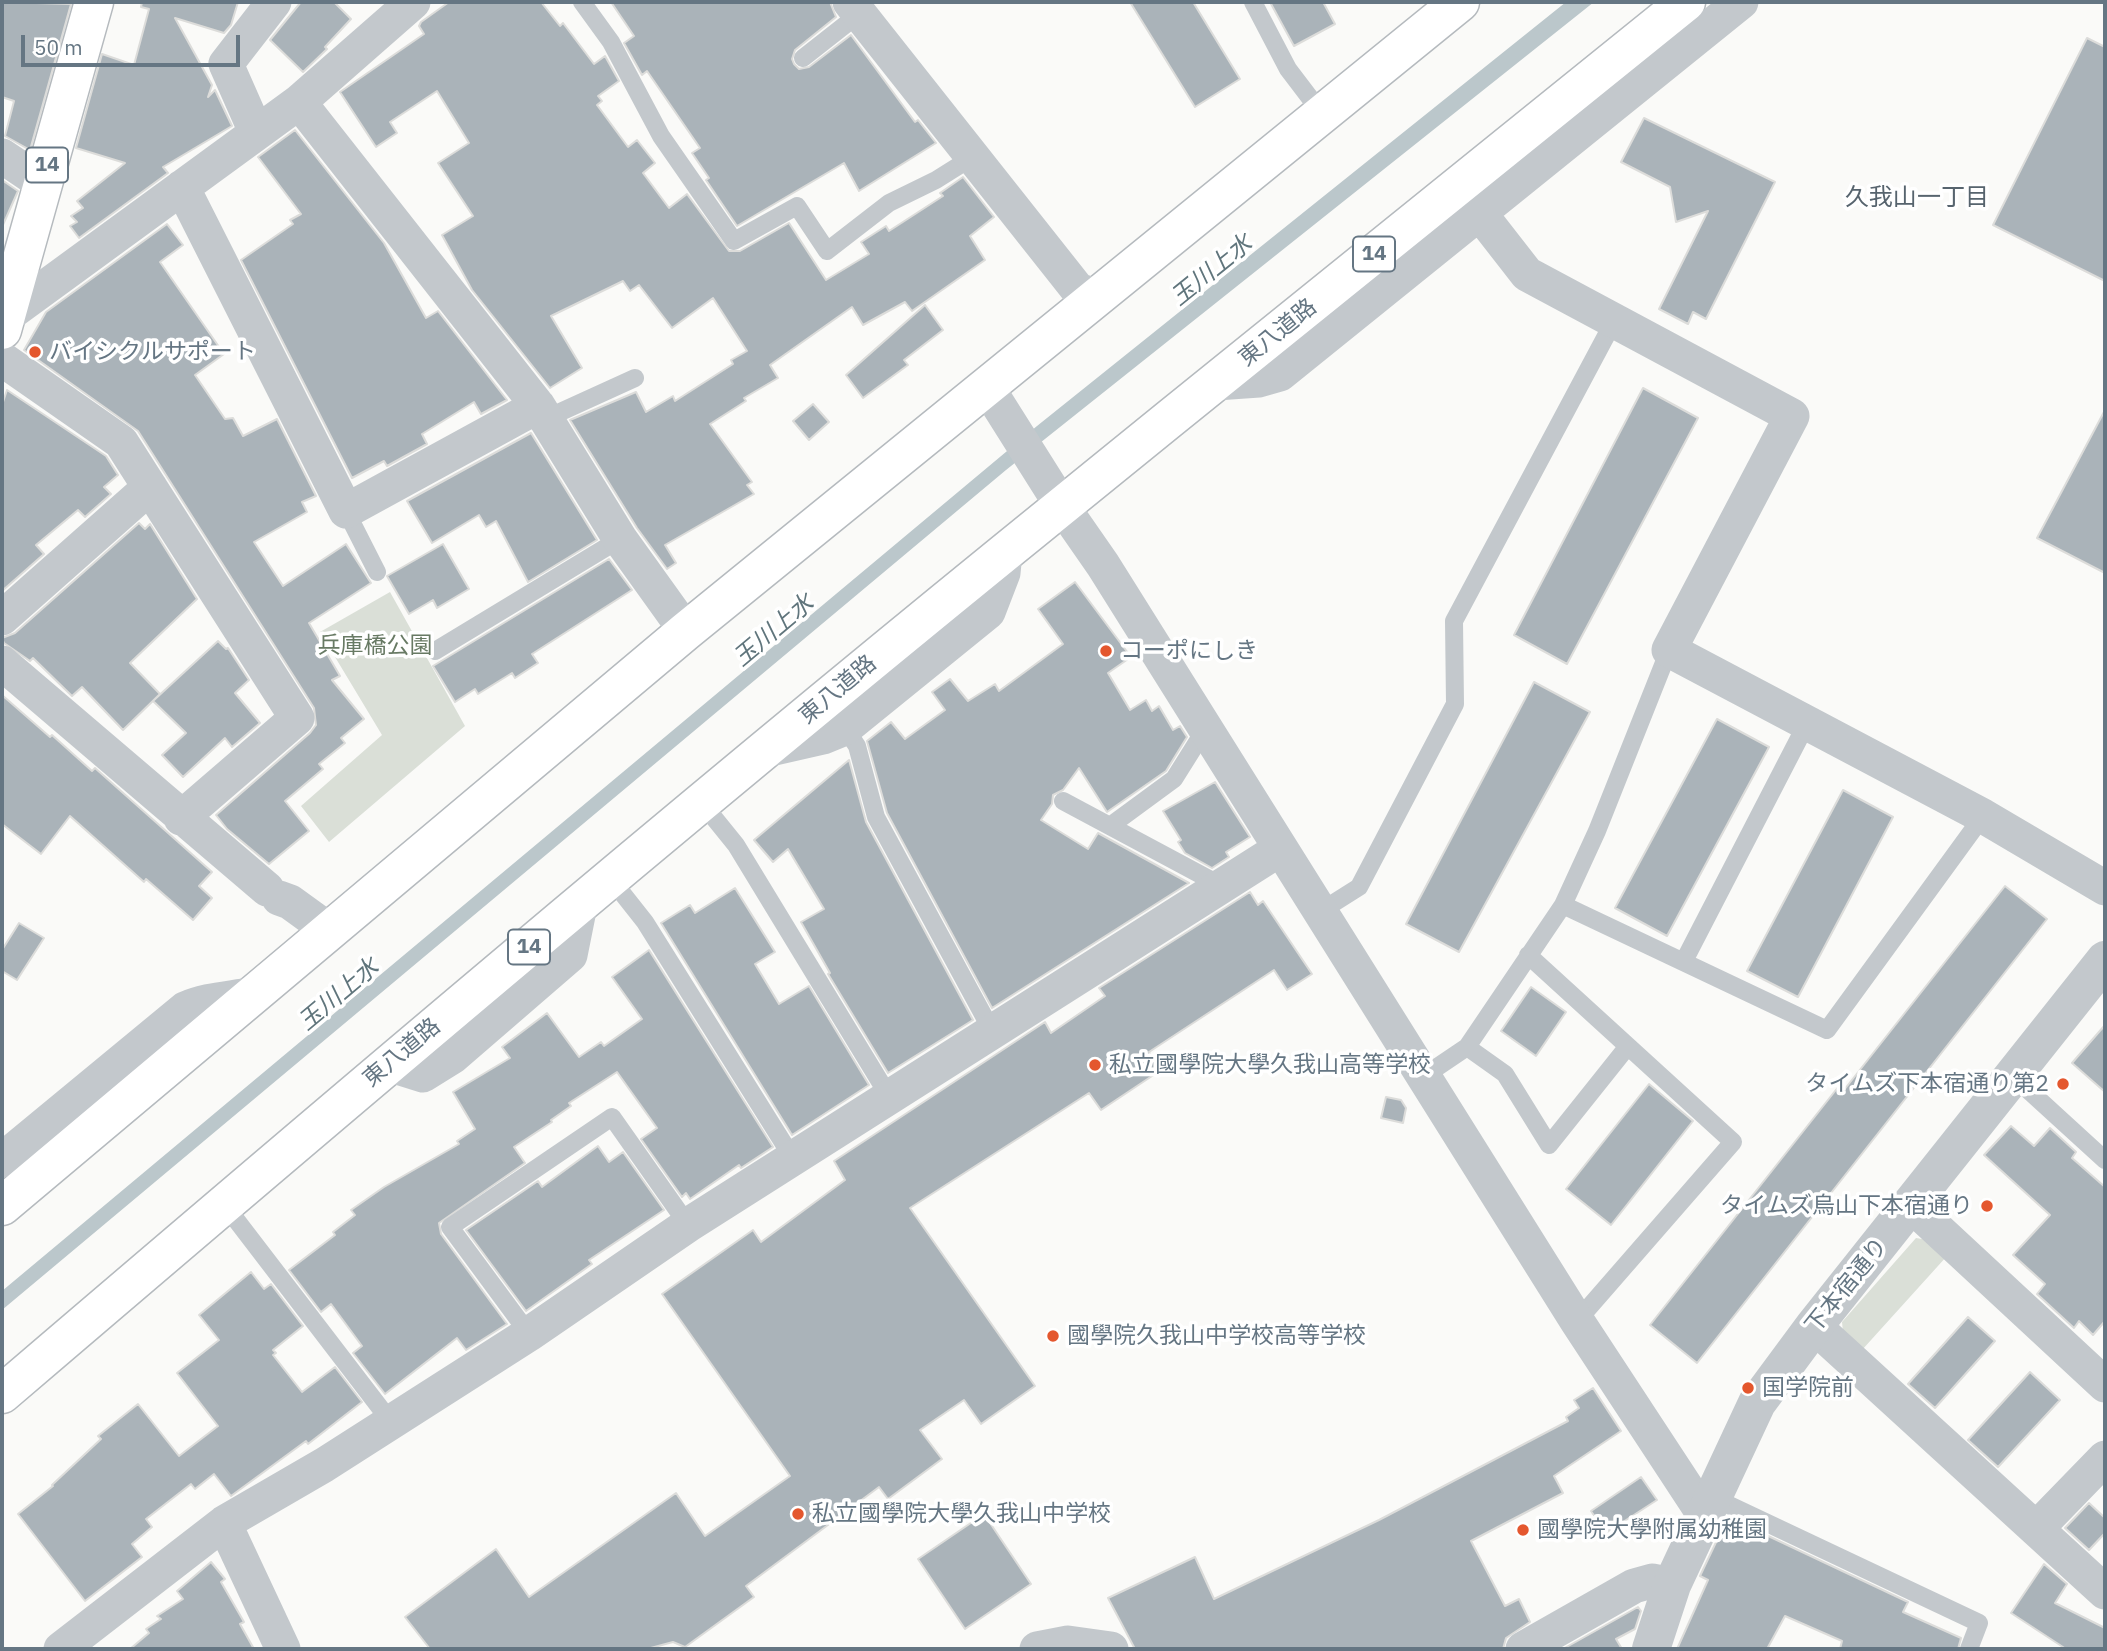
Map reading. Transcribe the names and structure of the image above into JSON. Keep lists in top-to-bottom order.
{
  "streets": {
    "main road": ["14", "東八道路"],
    "street": ["下本宿通り"]
  },
  "districts": ["久我山一丁目"],
  "water": ["玉川上水"],
  "parks": ["兵庫橋公園"],
  "places": [
    "バイシクルサポート",
    "コーポにしき",
    "私立國學院大學久我山高等学校",
    "タイムズ下本宿通り第2",
    "タイムズ烏山下本宿通り",
    "國學院久我山中学校高等学校",
    "国学院前",
    "私立國學院大學久我山中学校",
    "國學院大學附属幼稚園"
  ],
  "scale_bar": "50 m"
}
